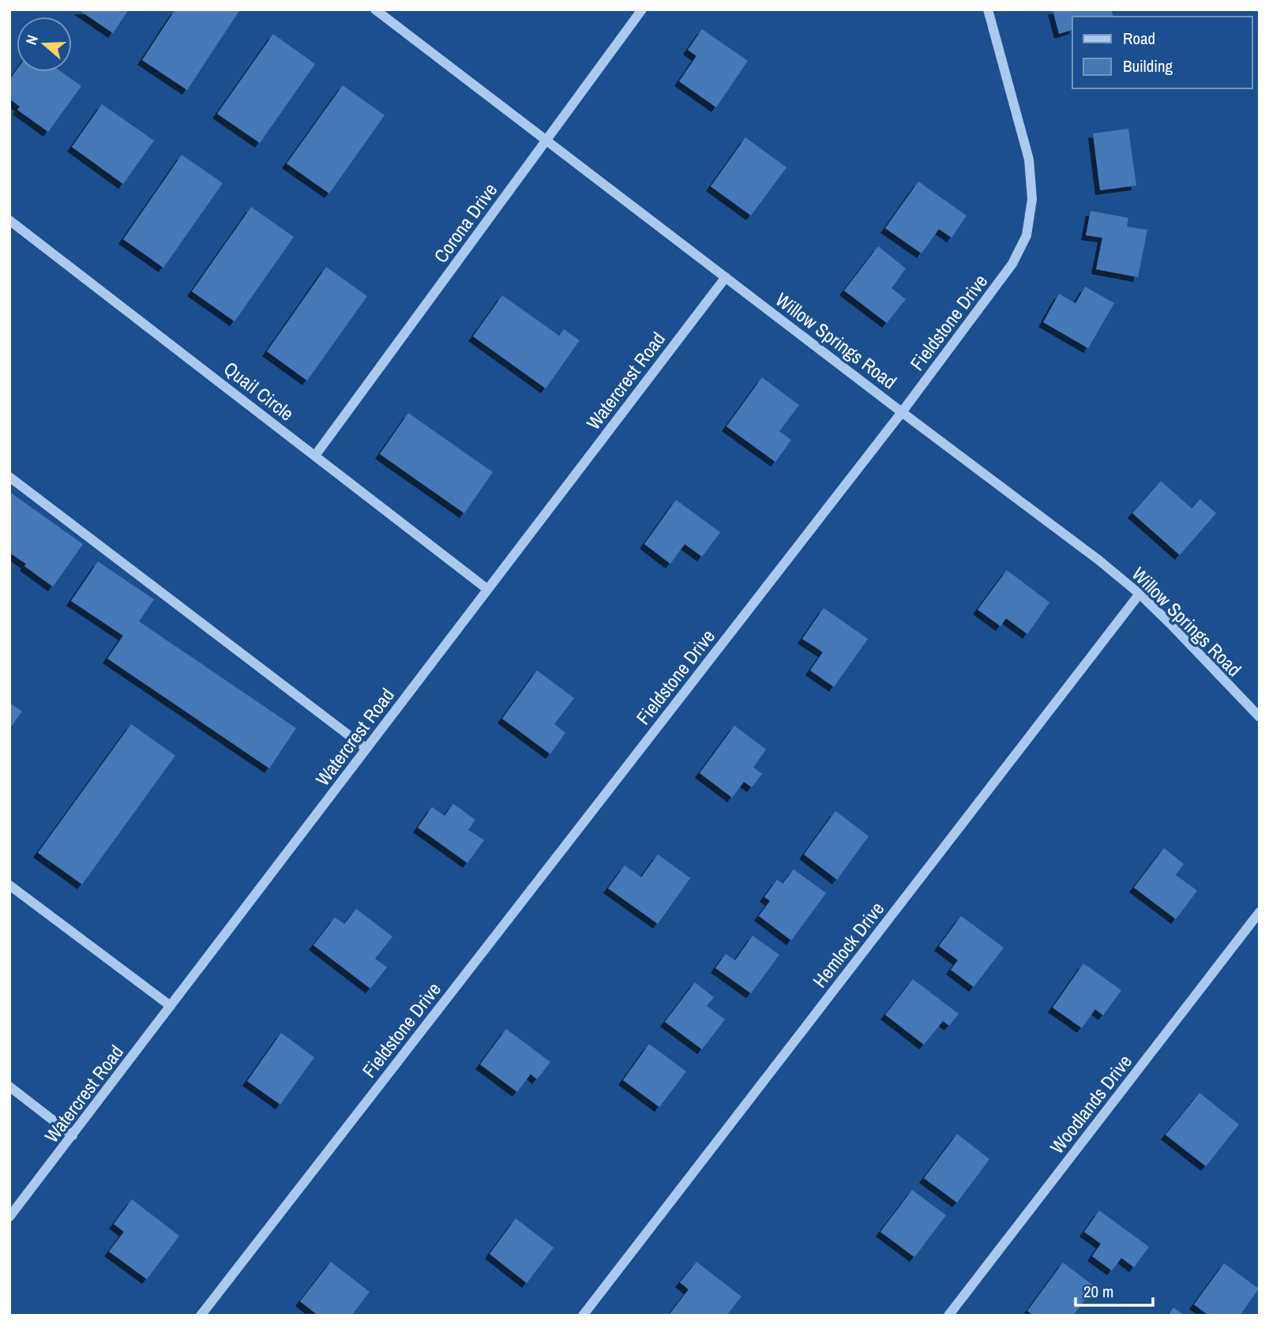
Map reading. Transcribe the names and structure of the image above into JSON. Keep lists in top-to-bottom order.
{
  "streets": {
    "street": [
      "Corona Drive",
      "Fieldstone Drive",
      "Willow Springs Road",
      "Watercrest Road",
      "Quail Circle",
      "Hemlock Drive",
      "Woodlands Drive"
    ]
  },
  "crossings": [
    ["Corona Drive", "Willow Springs Road"],
    ["Corona Drive", "Quail Circle"],
    ["Fieldstone Drive", "Willow Springs Road"],
    ["Willow Springs Road", "Watercrest Road"],
    ["Willow Springs Road", "Hemlock Drive"],
    ["Watercrest Road", "Quail Circle"]
  ],
  "legend": ["Road", "Building"],
  "scale_bar": "20 m",
  "north": "left"
}
